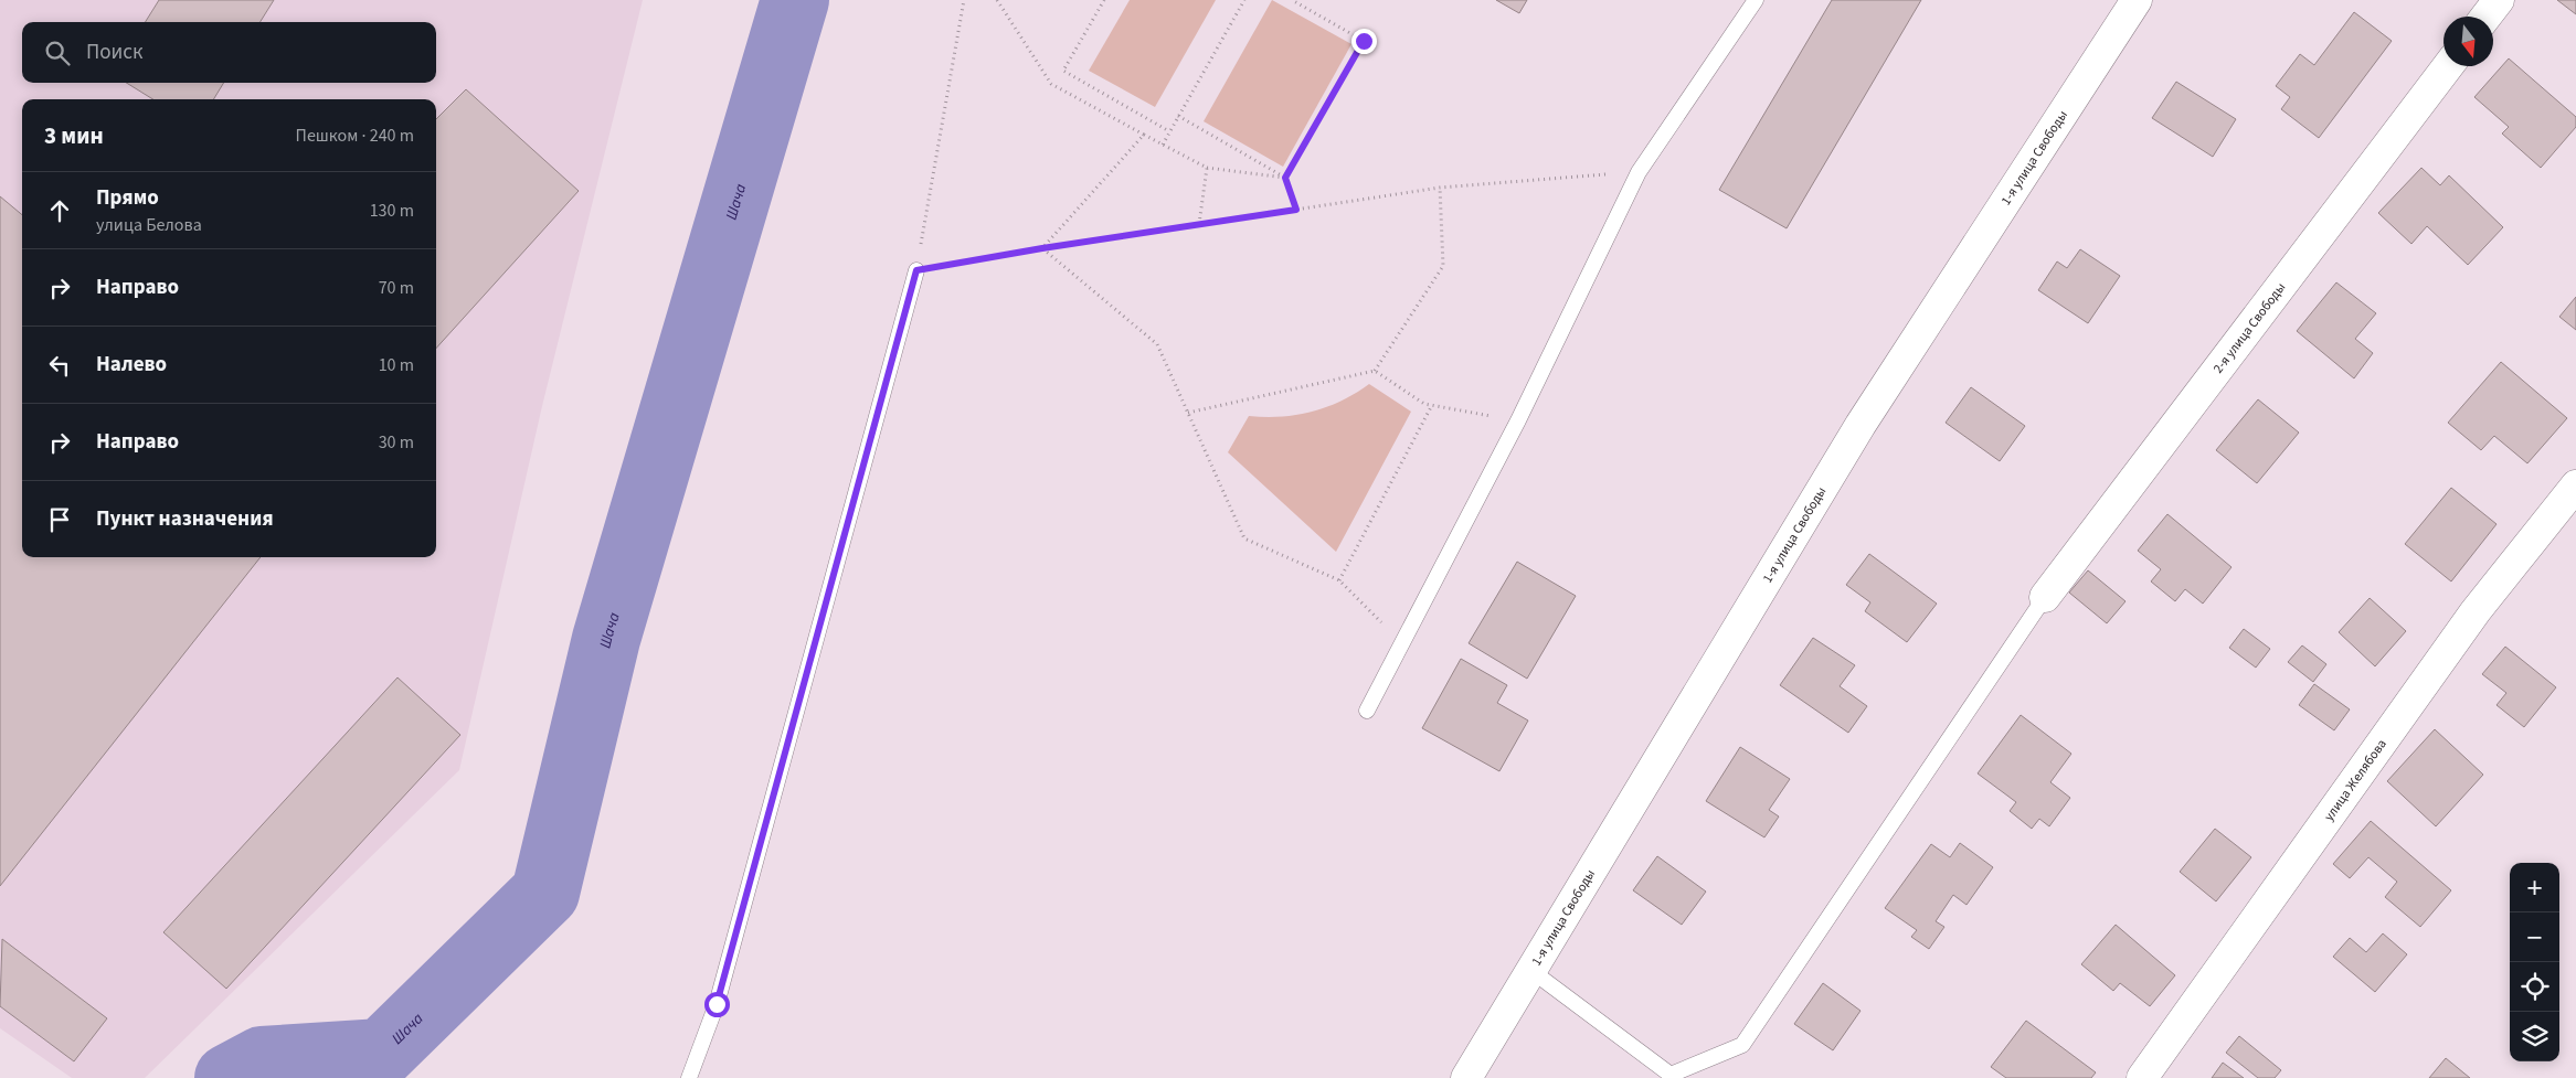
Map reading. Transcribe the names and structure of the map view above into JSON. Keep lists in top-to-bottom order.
{
  "streets": {
    "street": ["1-я улица Свободы", "2-я улица Свободы", "улица Желябова"]
  },
  "water": ["Шача"],
  "north": "bottom",
  "page": {
    "search": "Поиск",
    "heading": ["3 мин", "Пешком · 240 m"],
    "list": [
      ["Прямо", "улица Белова", "130 m"],
      ["Направо", "70 m"],
      ["Налево", "10 m"],
      ["Направо", "30 m"],
      "Пункт назначения"
    ],
    "map_buttons": ["+", "−"]
  }
}
